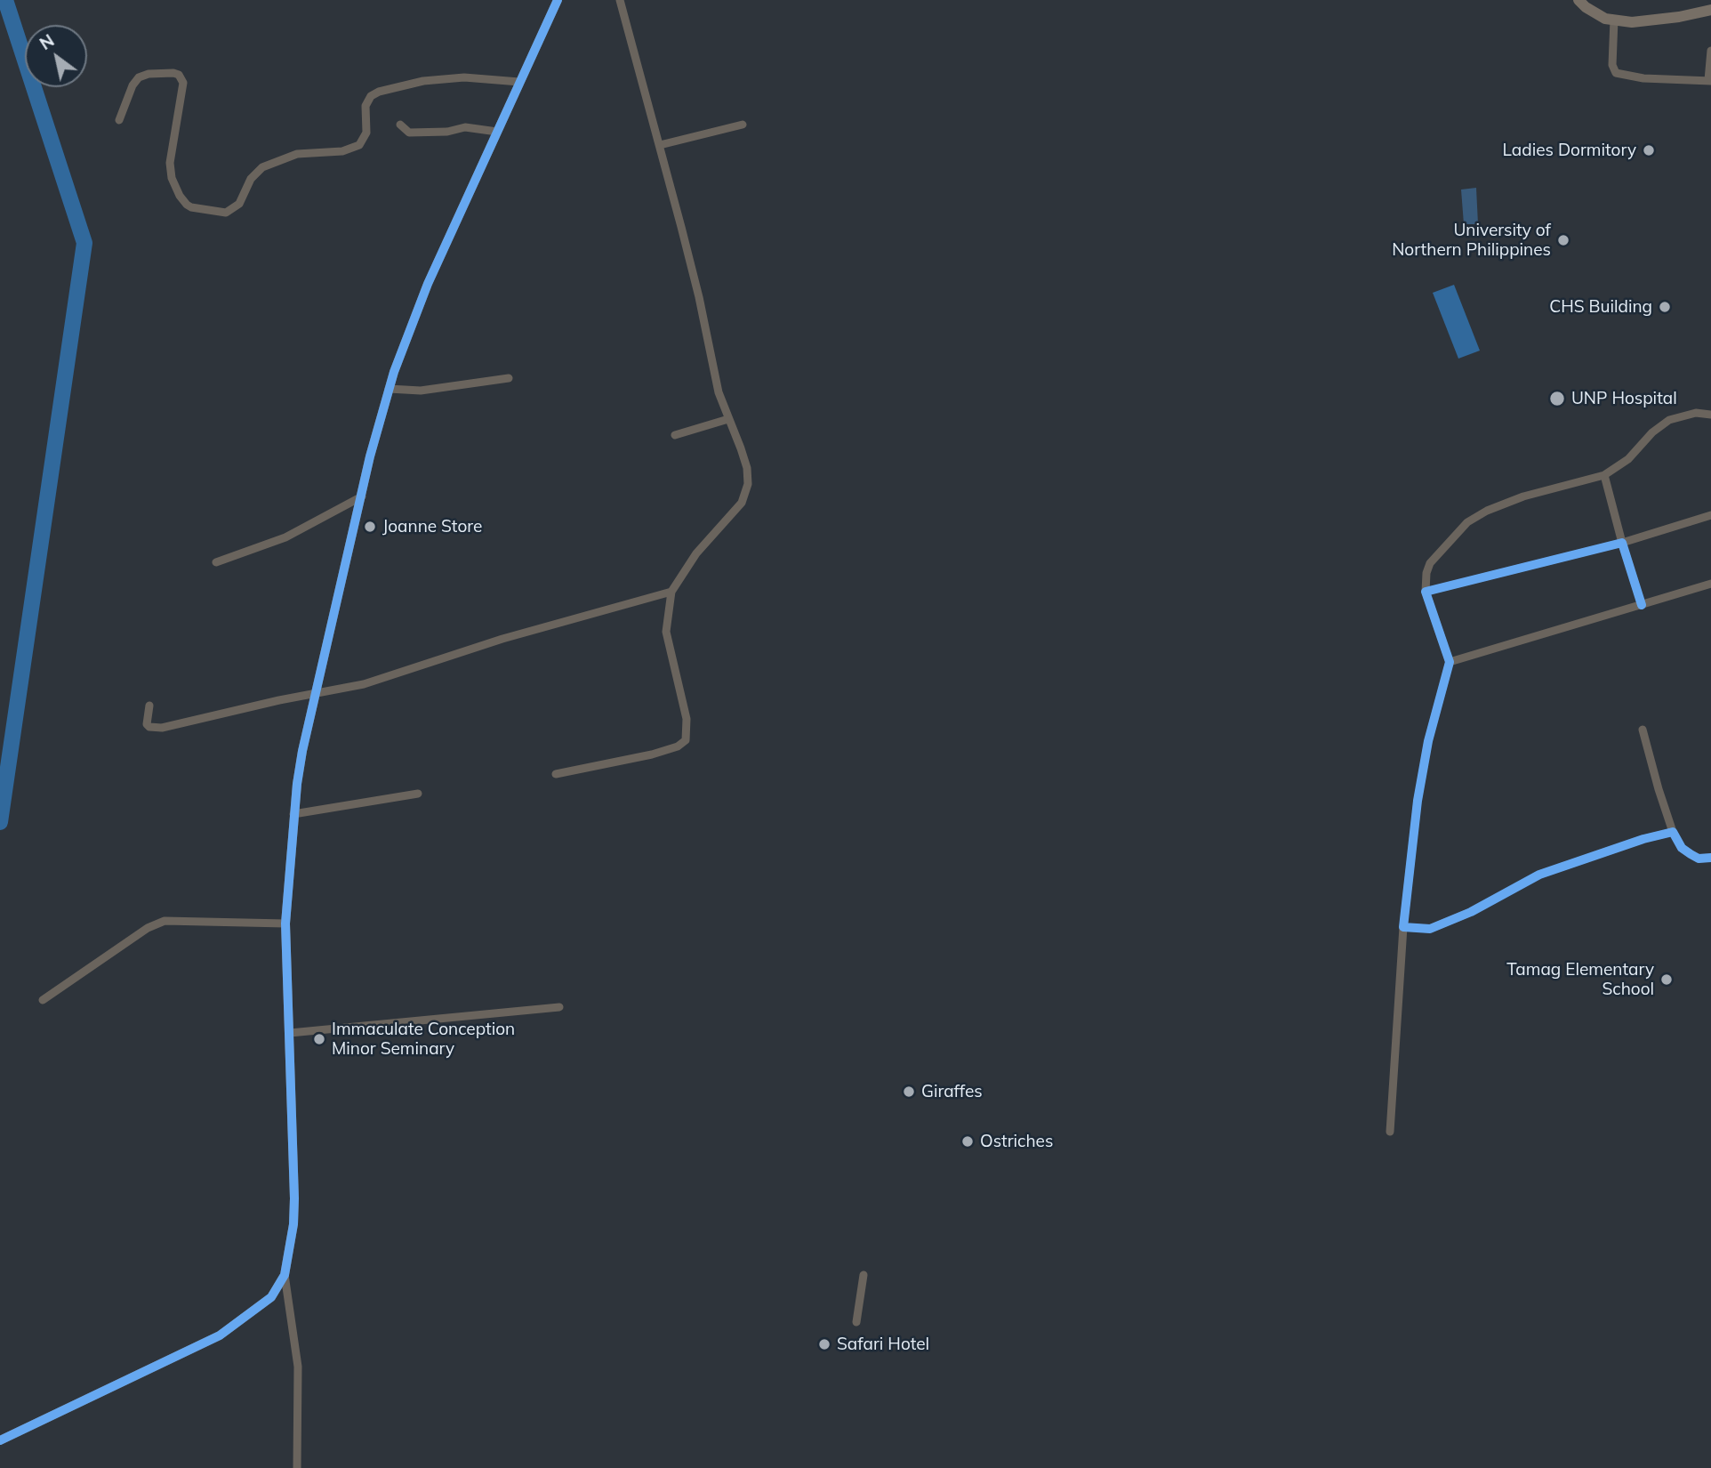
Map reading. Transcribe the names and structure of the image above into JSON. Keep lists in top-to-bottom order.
{
  "places": [
    "Ladies Dormitory",
    "University of Northern Philippines",
    "CHS Building",
    "UNP Hospital",
    "Joanne Store",
    "Tamag Elementary School",
    "Immaculate Conception Minor Seminary",
    "Giraffes",
    "Ostriches",
    "Safari Hotel"
  ],
  "north": "top left"
}
